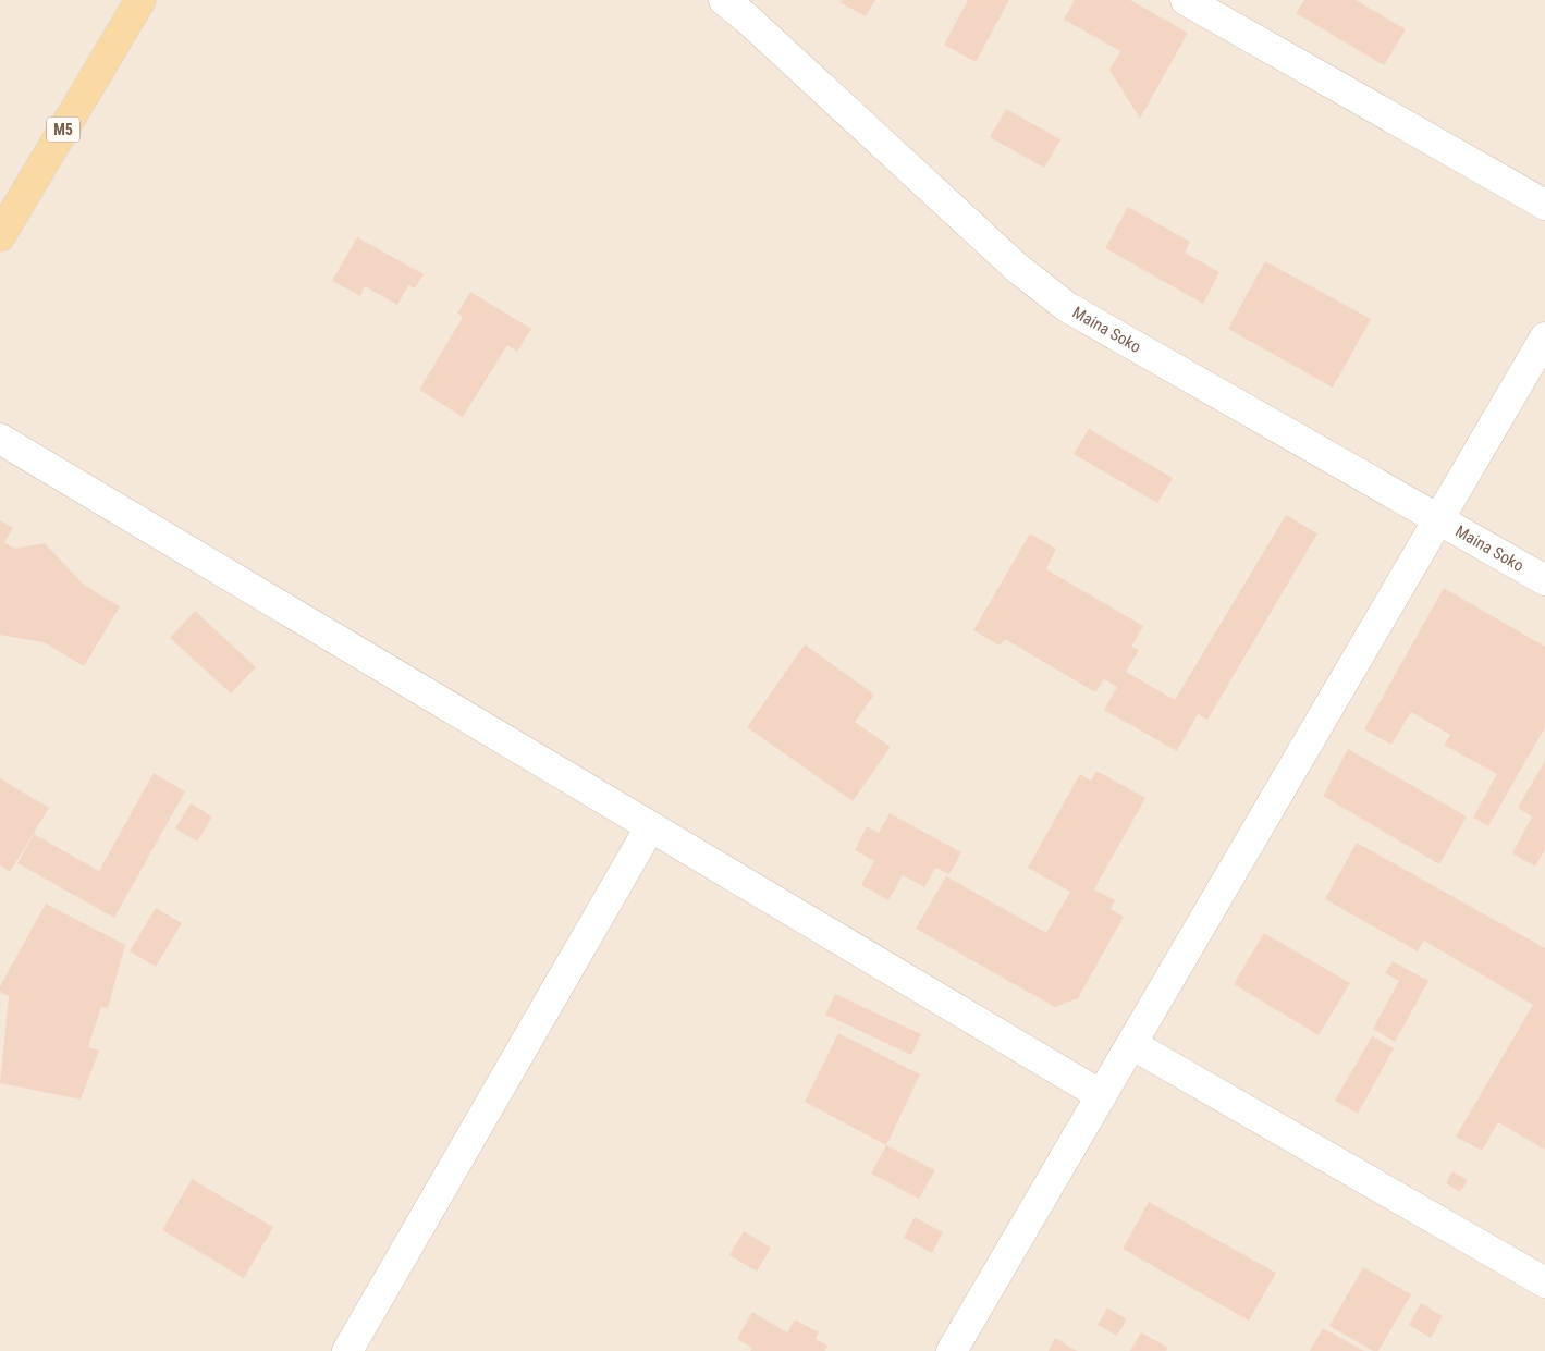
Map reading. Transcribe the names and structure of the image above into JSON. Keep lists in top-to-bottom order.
{
  "streets": {
    "main road": ["M5"],
    "street": ["Maina Soko"]
  }
}
